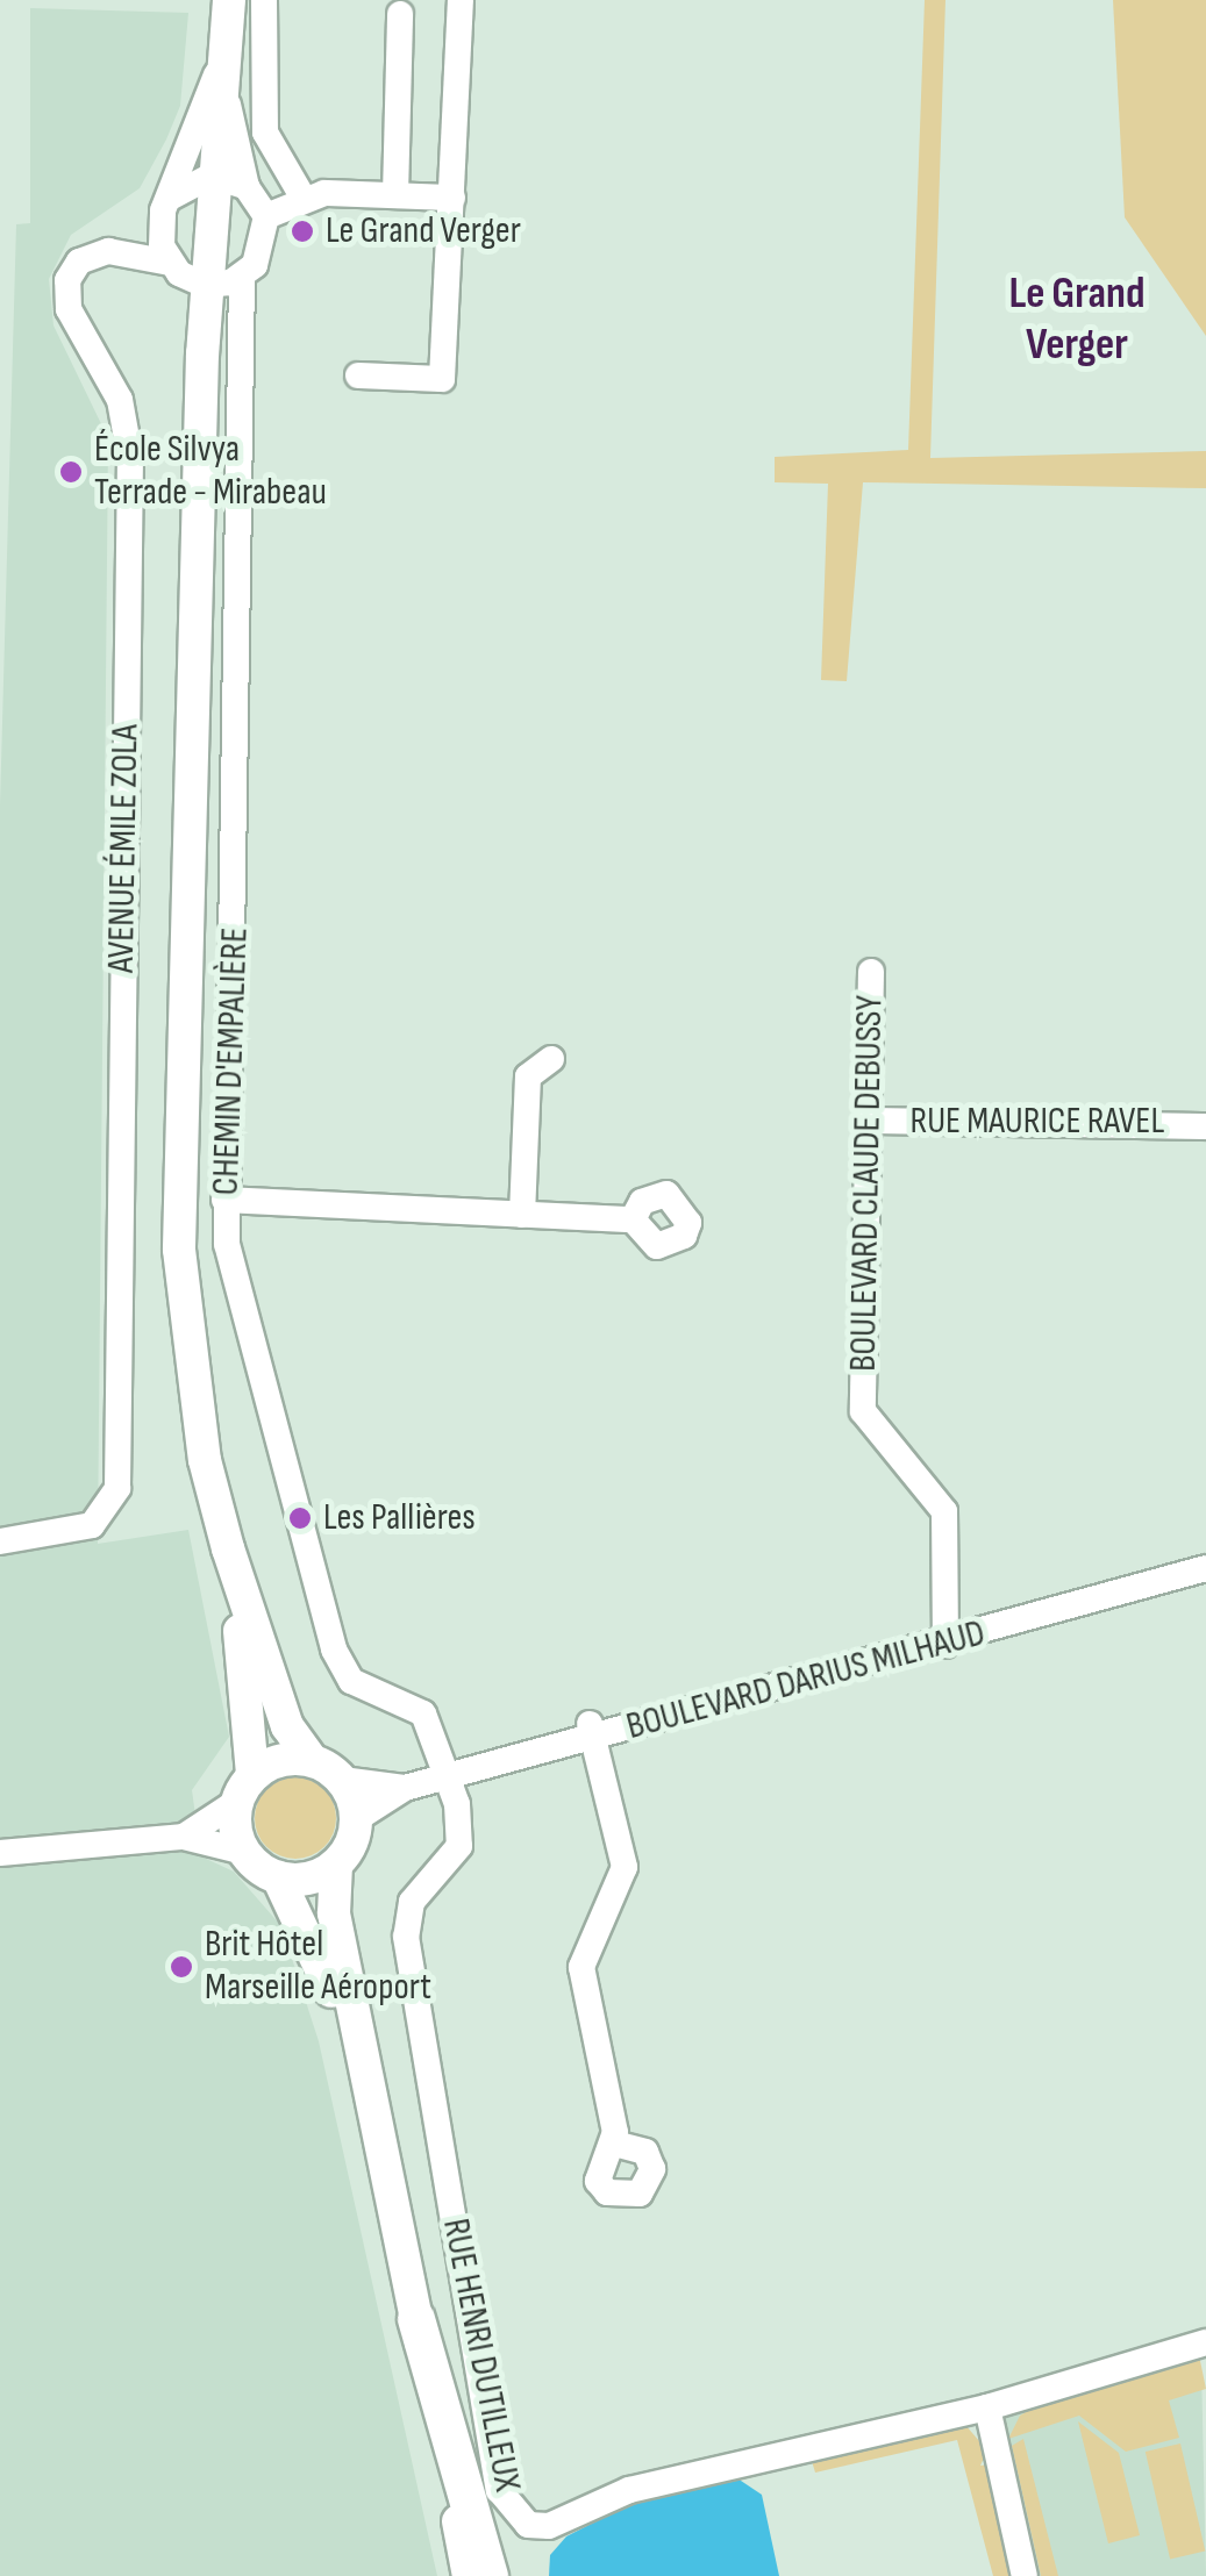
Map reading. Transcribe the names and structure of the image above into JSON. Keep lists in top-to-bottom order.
{
  "streets": {
    "street": [
      "AVENUE ÉMILE ZOLA",
      "CHEMIN D'EMPALIÈRE",
      "RUE MAURICE RAVEL",
      "BOULEVARD CLAUDE DEBUSSY",
      "BOULEVARD DARIUS MILHAUD",
      "RUE HENRI DUTILLEUX"
    ]
  },
  "crossings": [
    ["CHEMIN D'EMPALIÈRE", "BOULEVARD DARIUS MILHAUD"],
    ["CHEMIN D'EMPALIÈRE", "RUE HENRI DUTILLEUX"],
    ["RUE MAURICE RAVEL", "BOULEVARD CLAUDE DEBUSSY"],
    ["BOULEVARD CLAUDE DEBUSSY", "BOULEVARD DARIUS MILHAUD"],
    ["BOULEVARD DARIUS MILHAUD", "RUE HENRI DUTILLEUX"]
  ],
  "districts": ["Le Grand Verger"],
  "places": [
    "Le Grand Verger",
    "École Silvya Terrade - Mirabeau",
    "Les Pallières",
    "Brit Hôtel Marseille Aéroport"
  ]
}
